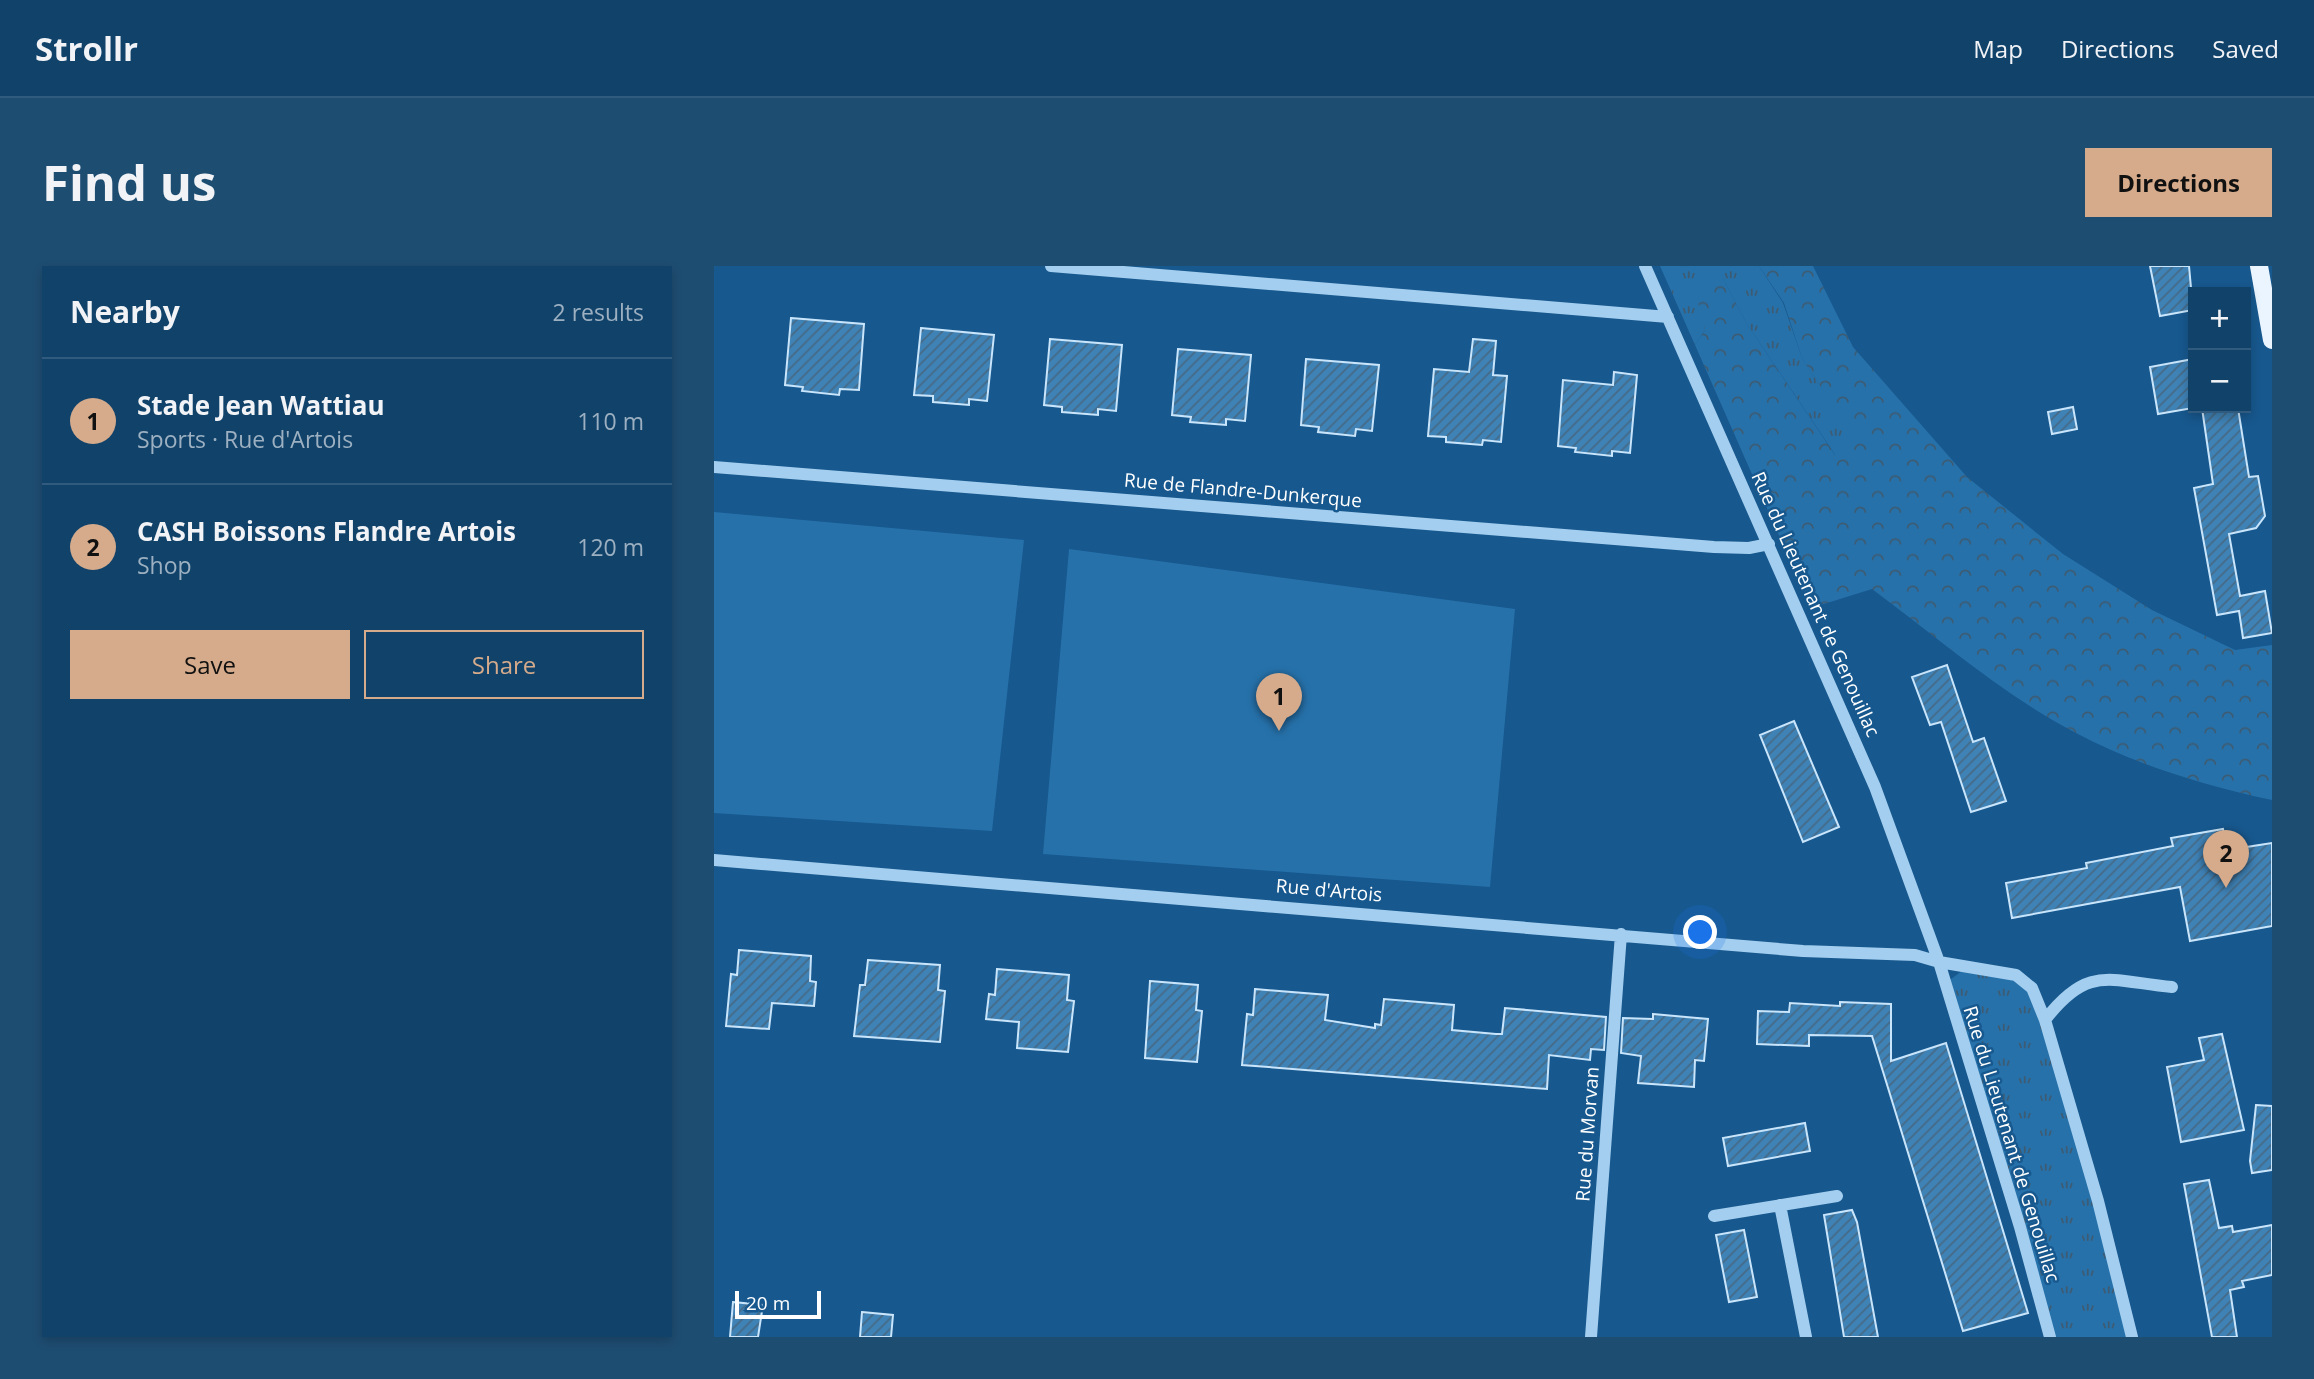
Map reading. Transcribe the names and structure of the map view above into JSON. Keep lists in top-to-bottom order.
{
  "streets": {
    "street": [
      "Rue de Flandre-Dunkerque",
      "Rue du Lieutenant de Genouillac",
      "Rue d'Artois",
      "Rue du Morvan"
    ]
  },
  "crossings": [
    ["Rue de Flandre-Dunkerque", "Rue du Lieutenant de Genouillac"],
    ["Rue du Lieutenant de Genouillac", "Rue d'Artois"],
    ["Rue d'Artois", "Rue du Morvan"]
  ],
  "scale_bar": "20 m",
  "page": {
    "header": "Strollr",
    "nav": ["Map", "Directions", "Saved"],
    "buttons": [
      "Directions",
      ["Save", "Share"]
    ],
    "title": "Find us",
    "heading": ["Nearby", "2 results"],
    "map_buttons": ["+", "−"],
    "list": [
      {
        "mark": "1",
        "name": "Stade Jean Wattiau",
        "note": "Sports · Rue d'Artois",
        "value": "110 m"
      },
      {
        "mark": "2",
        "name": "CASH Boissons Flandre Artois",
        "note": "Shop",
        "value": "120 m"
      }
    ],
    "pins": ["1", "2"],
    "scale": "20 m"
  }
}
